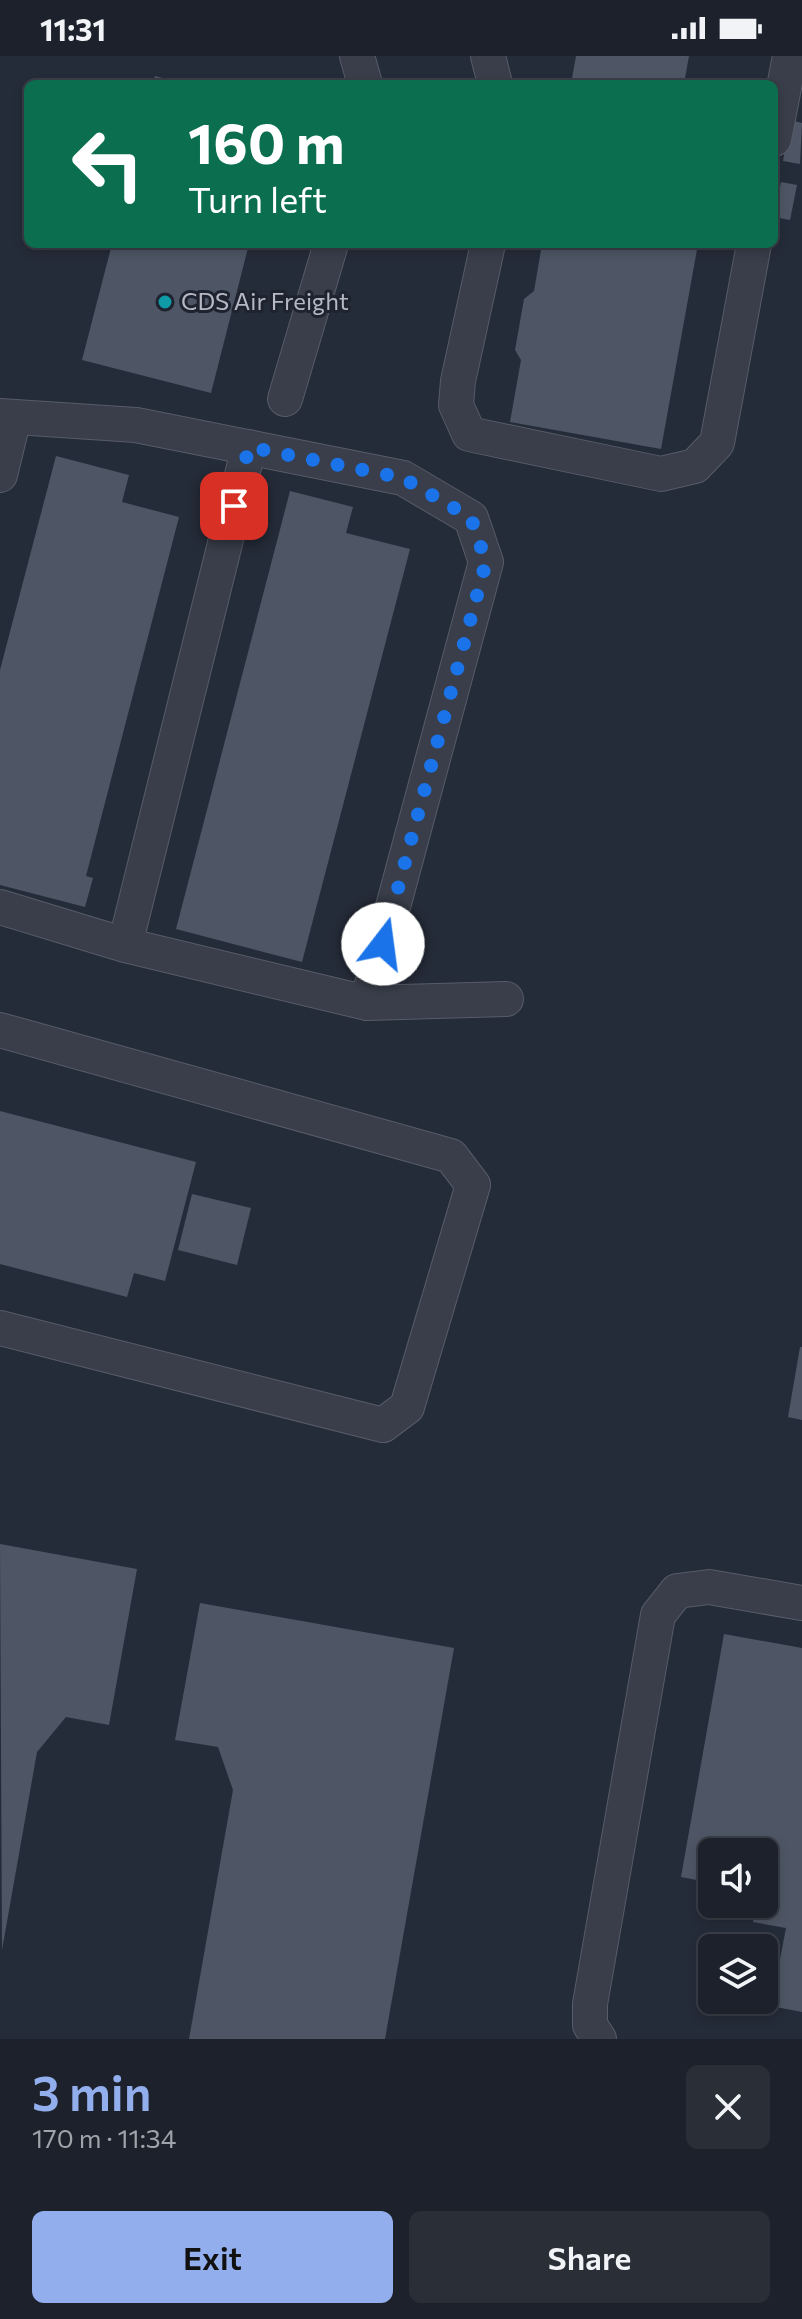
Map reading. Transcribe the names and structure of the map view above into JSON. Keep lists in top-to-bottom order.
{
  "places": ["CDS Air Freight"],
  "page": {
    "status": "11:31",
    "turn": ["160 m", "Turn left"],
    "heading": ["3 min", "170 m · 11:34"],
    "buttons": ["Exit", "Share"]
  }
}
